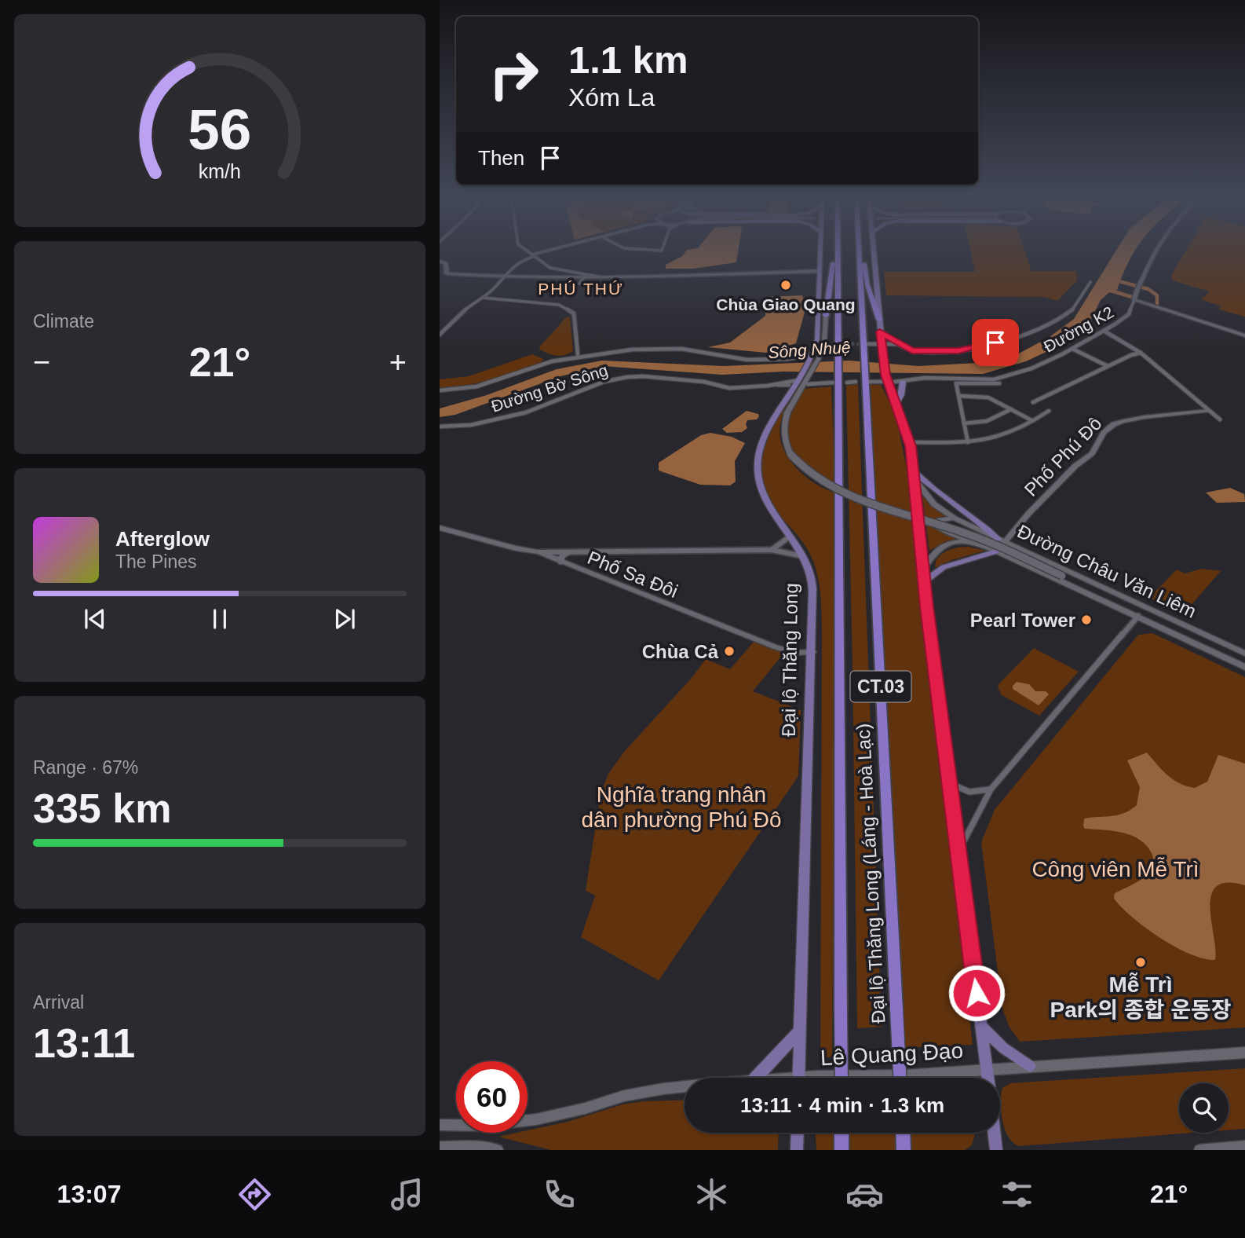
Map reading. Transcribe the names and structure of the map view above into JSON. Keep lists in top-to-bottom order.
{
  "streets": {
    "highway": ["CT.03", "Đại lộ Thăng Long (Láng - Hoà Lạc)"],
    "main road": ["Đại lộ Thăng Long"],
    "street": [
      "Đường K2",
      "Đường Bờ Sông",
      "Phố Phú Đô",
      "Đường Châu Văn Liêm",
      "Phố Sa Đôi",
      "Lê Quang Đạo"
    ]
  },
  "crossings": [
    ["Đường Bờ Sông", "Đại lộ Thăng Long"],
    ["Phố Phú Đô", "Đường Châu Văn Liêm"],
    ["Phố Sa Đôi", "Đại lộ Thăng Long"]
  ],
  "districts": ["PHÚ THỨ"],
  "water": ["Sông Nhuệ"],
  "parks": ["Nghĩa trang nhân dân phường Phú Đô", "Công viên Mễ Trì"],
  "places": [
    "Chùa Giao Quang",
    "Pearl Tower",
    "Chùa Cả",
    "Mễ Trì Park의 종합 운동장"
  ],
  "page": {
    "turn": ["1.1 km", "Xóm La"],
    "then": "Then",
    "tile": [
      "Climate",
      ["Range · 67%", "335 km"],
      ["Arrival", "13:11"]
    ],
    "heat": ["−", "21°", "+"],
    "song": ["Afterglow", "The Pines"],
    "limit": "60",
    "trip": "13:11 · 4 min · 1.3 km",
    "tabs": ["13:07", "21°"],
    "gauge": ["56", "km/h"]
  }
}
